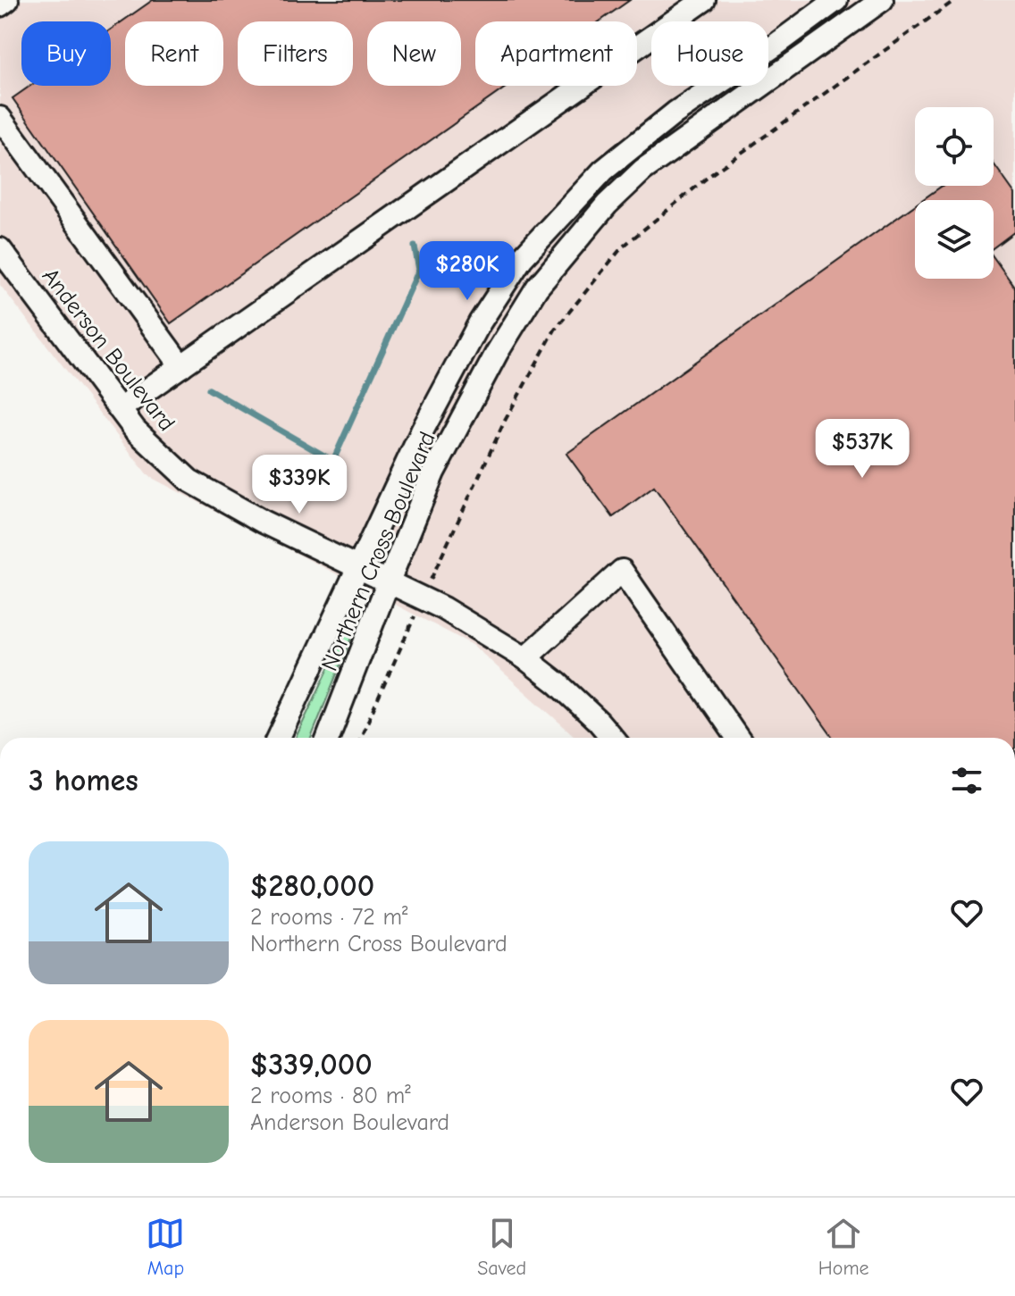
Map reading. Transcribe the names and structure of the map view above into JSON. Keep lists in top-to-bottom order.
{
  "streets": {
    "street": ["Anderson Boulevard", "Northern Cross Boulevard"]
  },
  "crossings": [
    ["Anderson Boulevard", "Northern Cross Boulevard"]
  ],
  "page": {
    "chip": [
      "Buy",
      "Rent",
      "Filters",
      "New",
      "Apartment",
      "House"
    ],
    "price": ["$280K", "$537K", "$339K"],
    "heading": "3 homes",
    "list": [
      {
        "name": "$280,000",
        "note": "2 rooms · 72 m² · Northern Cross Boulevard"
      },
      {
        "name": "$339,000",
        "note": "2 rooms · 80 m² · Anderson Boulevard"
      }
    ],
    "tabs": ["Map", "Saved", "Home"]
  }
}
